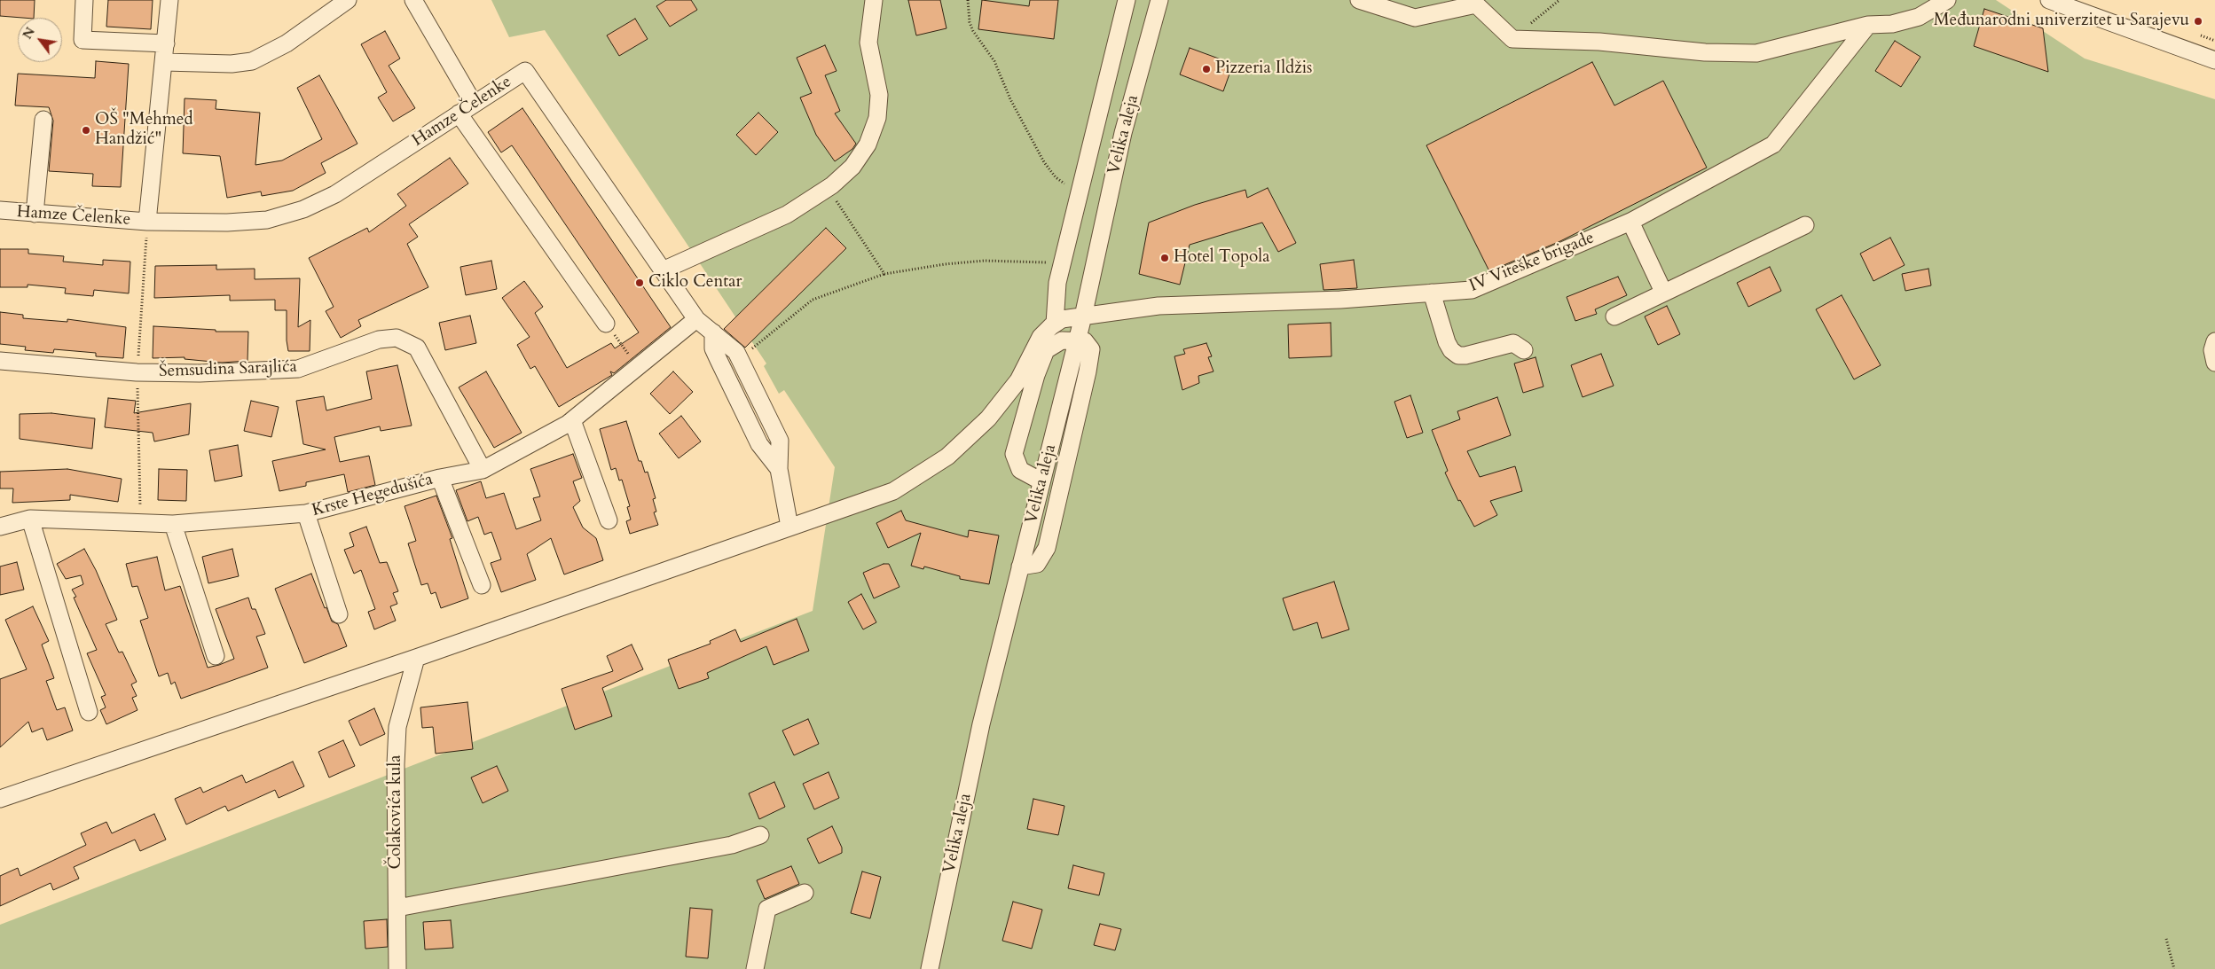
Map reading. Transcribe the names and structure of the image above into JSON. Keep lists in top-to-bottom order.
{
  "streets": {
    "street": [
      "Hamze Čelenke",
      "Velika aleja",
      "IV Viteške brigade",
      "Šemsudina Sarajlića",
      "Krste Hegedušića",
      "Čolakovića kula"
    ]
  },
  "crossings": [
    ["Hamze Čelenke", "IV Viteške brigade"],
    ["Hamze Čelenke", "Krste Hegedušića"],
    ["Velika aleja", "IV Viteške brigade"],
    ["IV Viteške brigade", "Čolakovića kula"],
    ["Šemsudina Sarajlića", "Krste Hegedušića"]
  ],
  "places": [
    "Međunarodni univerzitet u Sarajevu",
    "Pizzeria Ildžis",
    "OŠ \"Mehmed Handžić\"",
    "Hotel Topola",
    "Ciklo Centar"
  ],
  "north": "top left"
}
